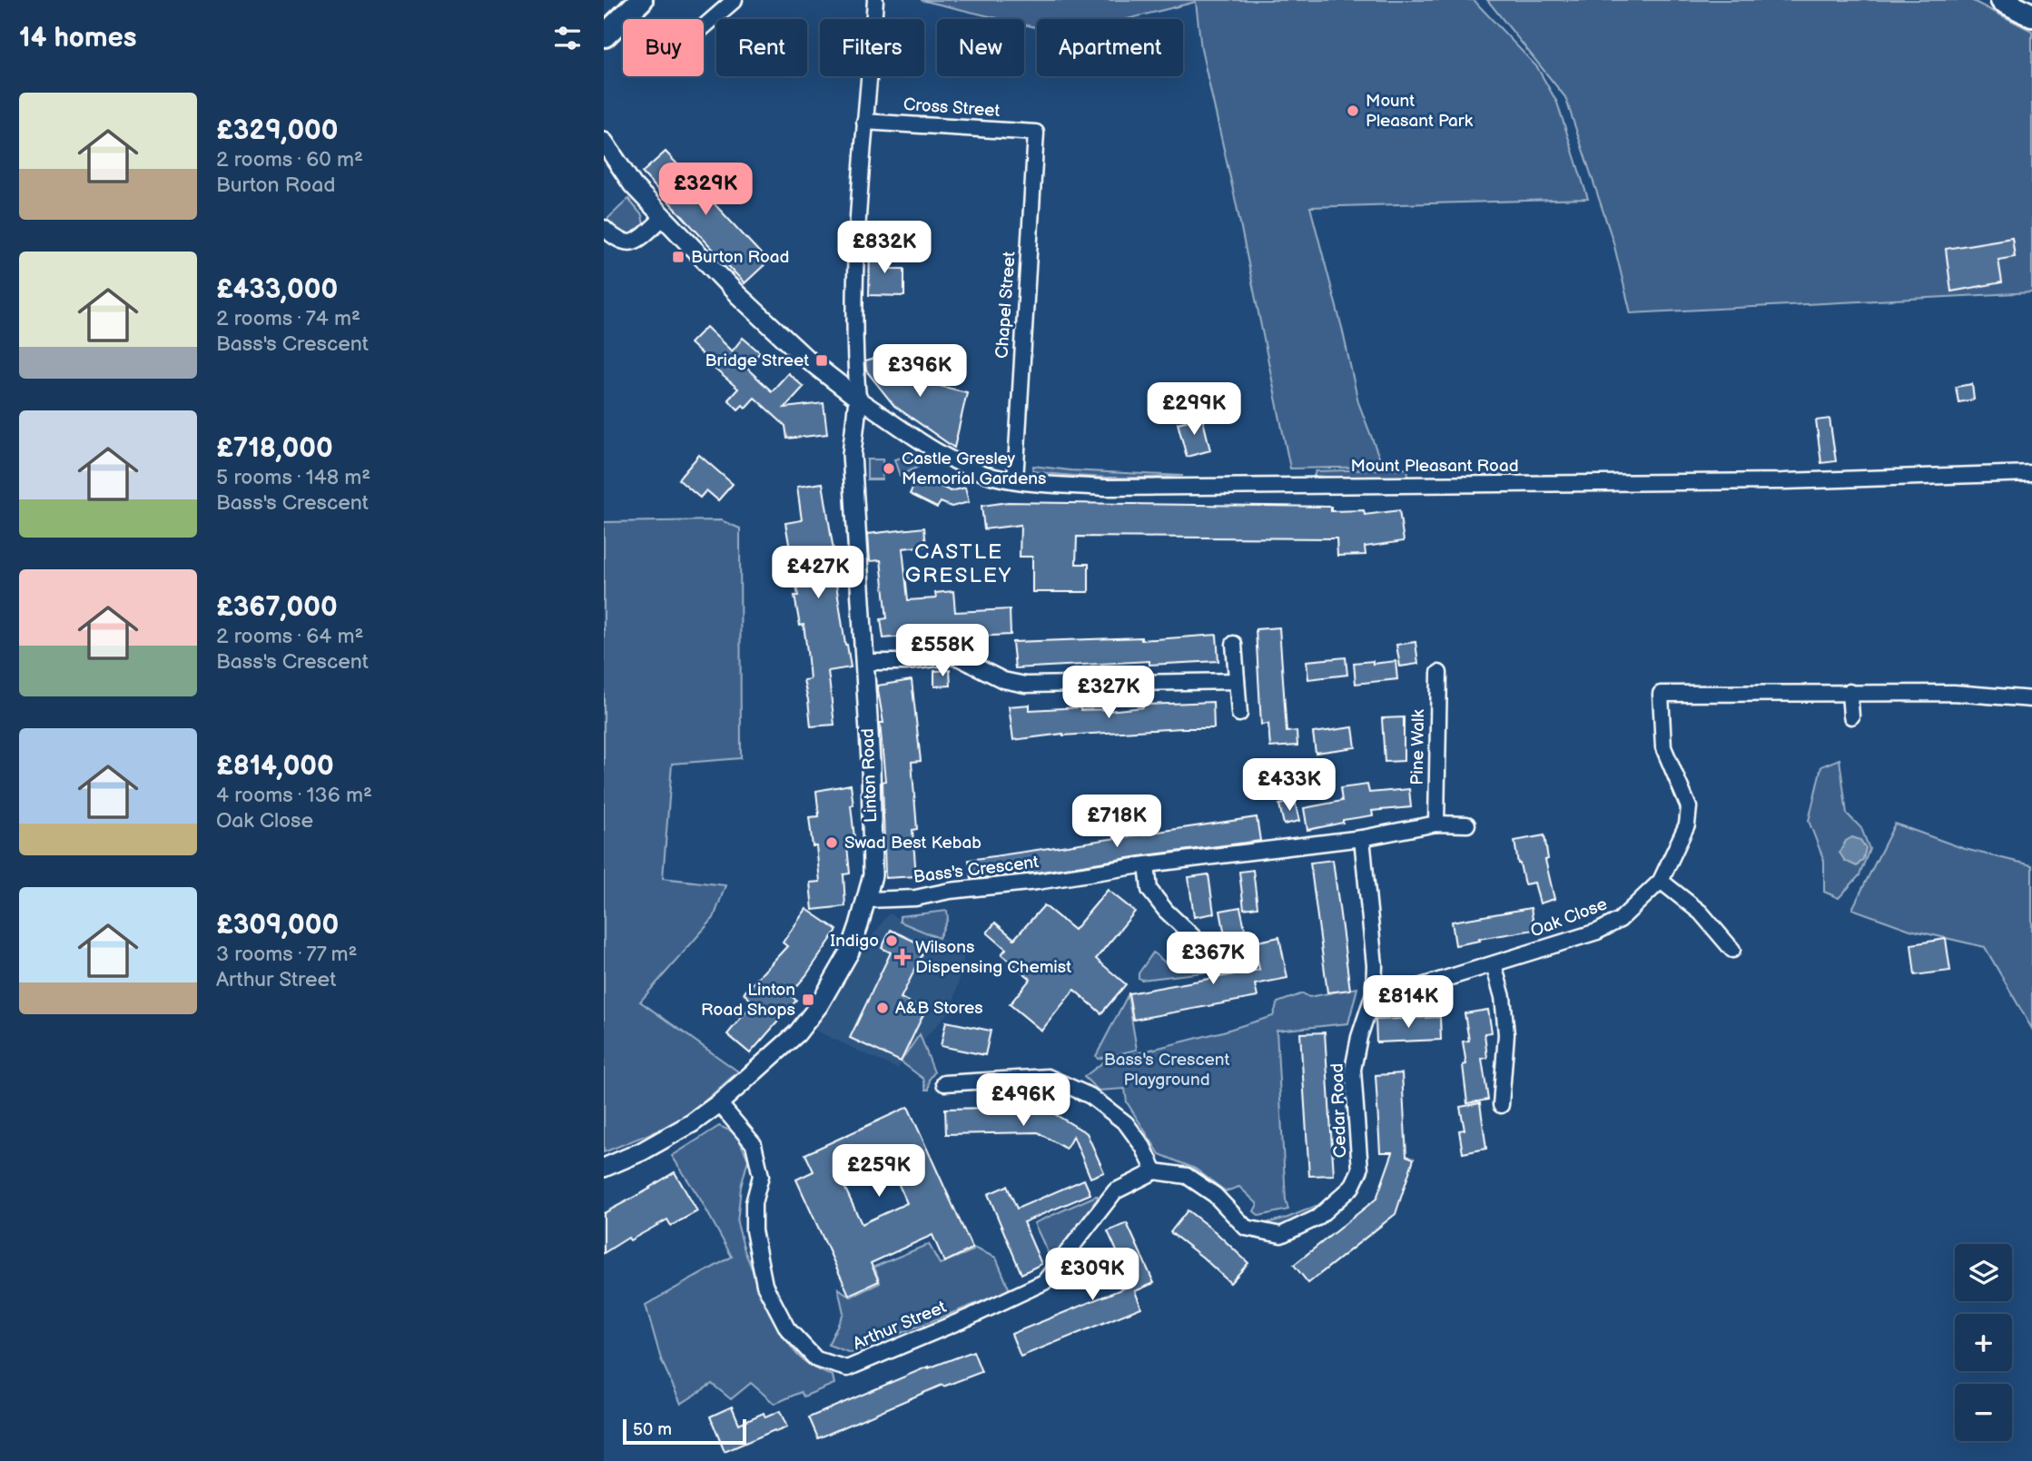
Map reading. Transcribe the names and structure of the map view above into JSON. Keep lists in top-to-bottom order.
{
  "streets": {
    "street": [
      "Cross Street",
      "Chapel Street",
      "Mount Pleasant Road",
      "Pine Walk",
      "Linton Road",
      "Bass's Crescent",
      "Oak Close",
      "Cedar Road",
      "Arthur Street"
    ]
  },
  "crossings": [
    ["Cross Street", "Chapel Street"],
    ["Chapel Street", "Mount Pleasant Road"],
    ["Mount Pleasant Road", "Linton Road"],
    ["Pine Walk", "Bass's Crescent"],
    ["Linton Road", "Bass's Crescent"],
    ["Linton Road", "Arthur Street"],
    ["Bass's Crescent", "Cedar Road"],
    ["Oak Close", "Cedar Road"],
    ["Cedar Road", "Arthur Street"]
  ],
  "districts": ["CASTLE GRESLEY"],
  "parks": ["Bass's Crescent Playground"],
  "places": {
    "other": [
      "Mount Pleasant Park",
      "Castle Gresley Memorial Gardens",
      "Swad Best Kebab",
      "Indigo",
      "A&B Stores"
    ],
    "transit": ["Burton Road", "Bridge Street", "Linton Road Shops"],
    "health": ["Wilsons Dispensing Chemist"]
  },
  "scale_bar": "50 m",
  "page": {
    "heading": "14 homes",
    "chip": [
      "Buy",
      "Rent",
      "Filters",
      "New",
      "Apartment"
    ],
    "list": [
      {
        "name": "£329,000",
        "note": "2 rooms · 60 m² · Burton Road"
      },
      {
        "name": "£433,000",
        "note": "2 rooms · 74 m² · Bass's Crescent"
      },
      {
        "name": "£718,000",
        "note": "5 rooms · 148 m² · Bass's Crescent"
      },
      {
        "name": "£367,000",
        "note": "2 rooms · 64 m² · Bass's Crescent"
      },
      {
        "name": "£814,000",
        "note": "4 rooms · 136 m² · Oak Close"
      },
      {
        "name": "£309,000",
        "note": "3 rooms · 77 m² · Arthur Street"
      }
    ],
    "price": [
      "£329K",
      "£832K",
      "£396K",
      "£299K",
      "£427K",
      "£558K",
      "£327K",
      "£433K",
      "£718K",
      "£367K",
      "£814K",
      "£496K",
      "£259K",
      "£309K"
    ],
    "map_buttons": ["+", "−"],
    "scale": "50 m"
  }
}
